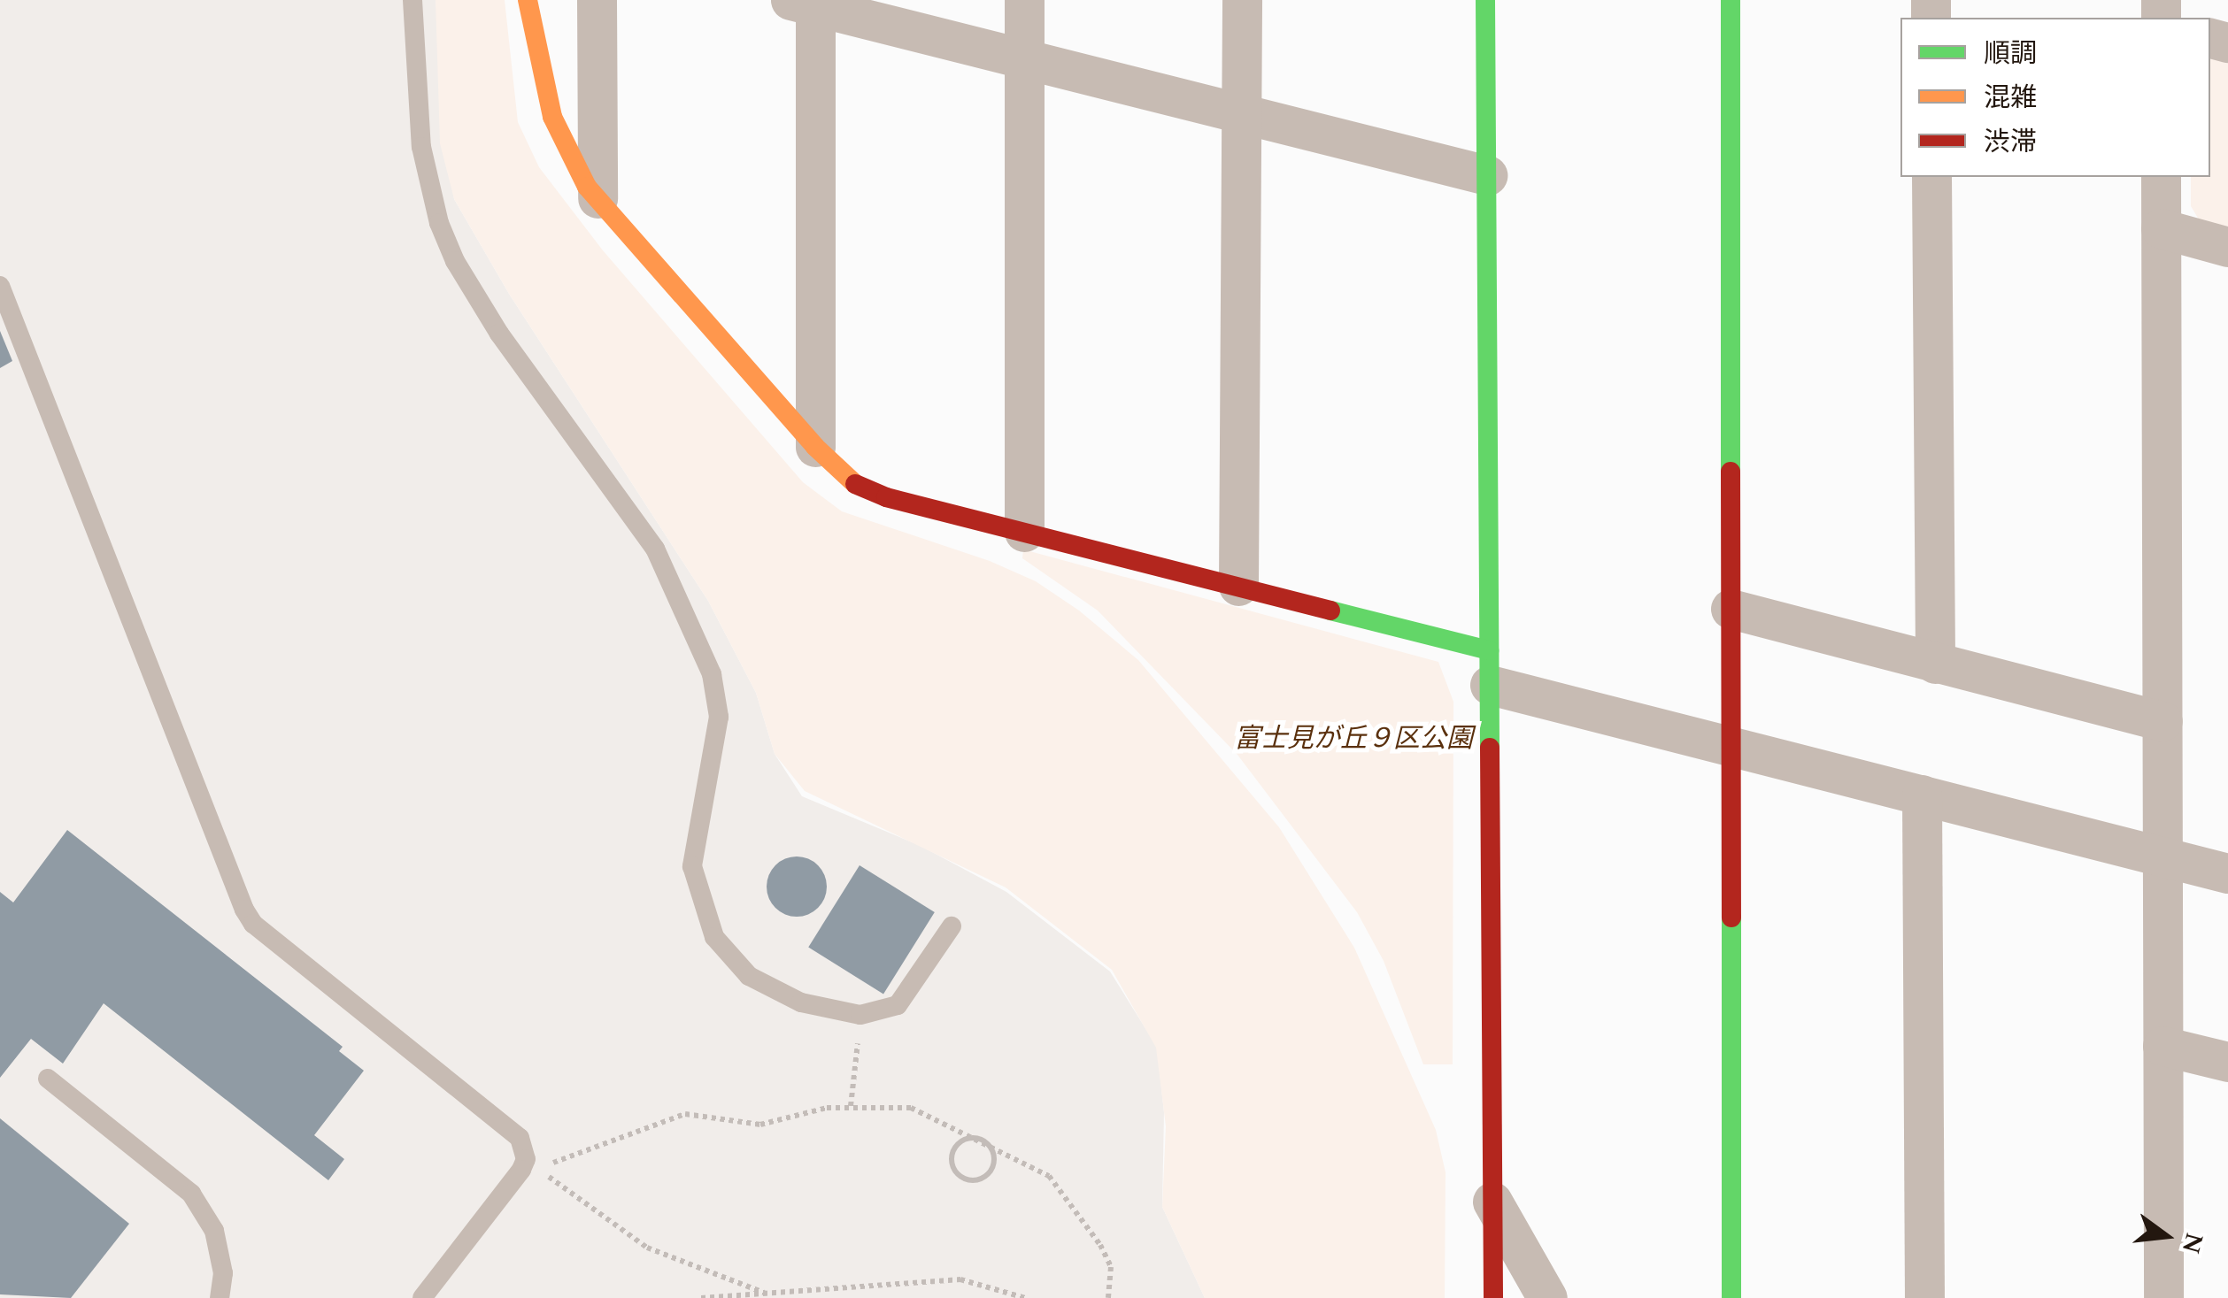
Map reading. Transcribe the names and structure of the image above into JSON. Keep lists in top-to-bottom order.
{
  "parks": ["富士見が丘９区公園"],
  "legend": ["順調", "混雑", "渋滞"],
  "north": "right"
}
